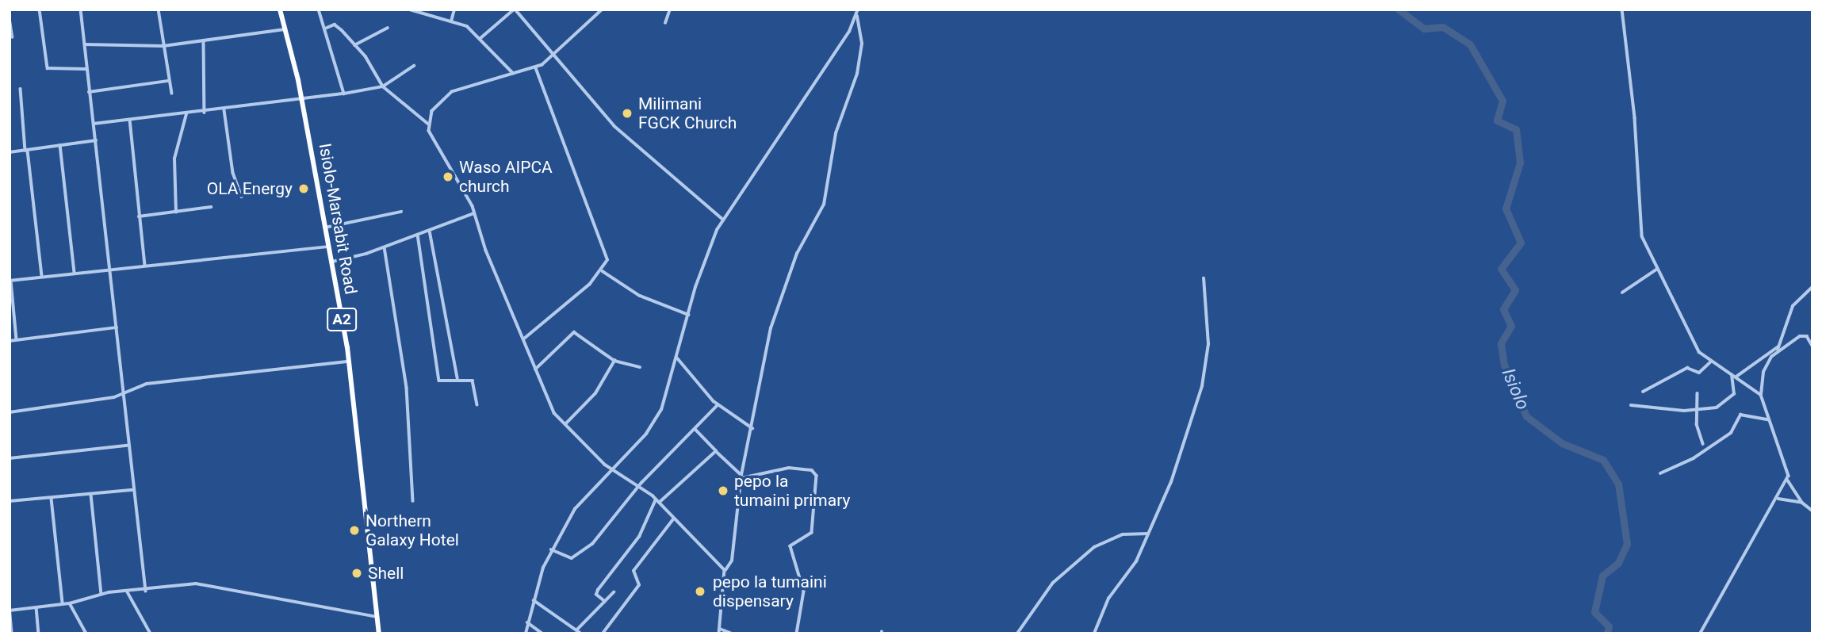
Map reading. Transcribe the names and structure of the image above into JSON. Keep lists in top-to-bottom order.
{
  "streets": {
    "highway": ["Isiolo-Marsabit Road", "A2"]
  },
  "water": ["Isiolo"],
  "places": [
    "Milimani FGCK Church",
    "Waso AIPCA church",
    "OLA Energy",
    "pepo la tumaini primary",
    "Northern Galaxy Hotel",
    "Shell",
    "pepo la tumaini dispensary"
  ]
}
